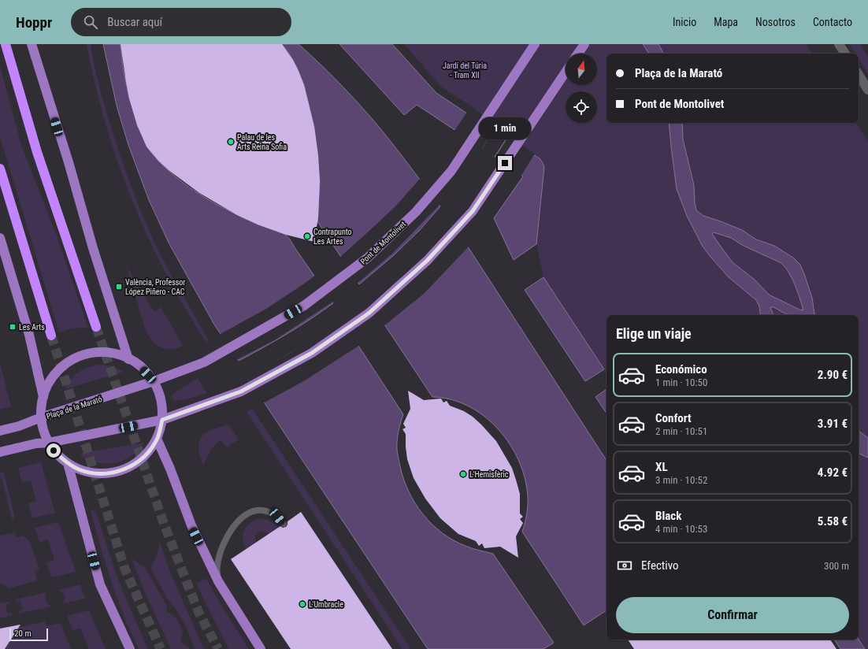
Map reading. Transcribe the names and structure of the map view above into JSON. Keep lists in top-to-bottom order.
{
  "streets": {
    "main road": ["Pont de Montolivet", "Plaça de la Marató"]
  },
  "crossings": [
    ["Pont de Montolivet", "Plaça de la Marató"]
  ],
  "parks": ["Jardí del Túria - Tram XII"],
  "places": {
    "other": [
      "Palau de les Arts Reina Sofia",
      "Contrapunto Les Artes",
      "L'Hemisfèric",
      "L'Umbracle"
    ],
    "transit": ["València, Professor López Piñero - CAC", "Les Arts"]
  },
  "scale_bar": "20 m",
  "north": "top",
  "page": {
    "header": "Hoppr",
    "search": "Buscar aquí",
    "nav": [
      "Inicio",
      "Mapa",
      "Nosotros",
      "Contacto"
    ],
    "banner": ["Plaça de la Marató", "Pont de Montolivet"],
    "bubble": "1 min",
    "heading": "Elige un viaje",
    "list": [
      {
        "name": "Económico",
        "note": "1 min · 10:50",
        "value": "2.90 €"
      },
      {
        "name": "Confort",
        "note": "2 min · 10:51",
        "value": "3.91 €"
      },
      {
        "name": "XL",
        "note": "3 min · 10:52",
        "value": "4.92 €"
      },
      {
        "name": "Black",
        "note": "4 min · 10:53",
        "value": "5.58 €"
      }
    ],
    "pay": ["Efectivo", "300 m"],
    "buttons": "Confirmar",
    "scale": "20 m"
  }
}
